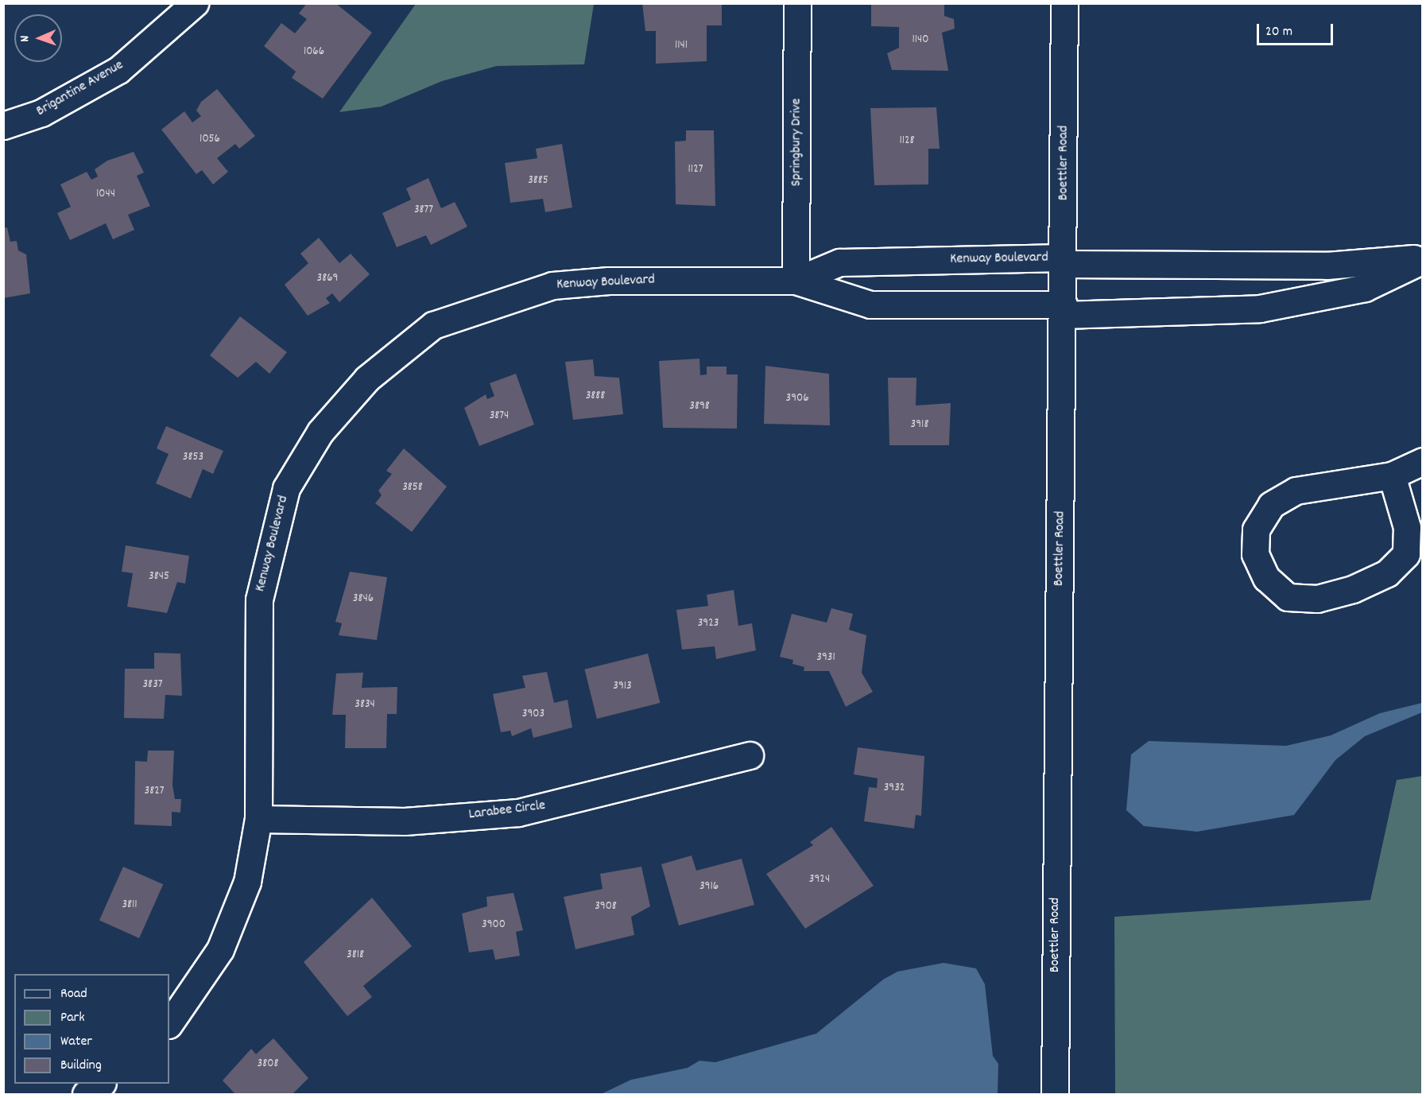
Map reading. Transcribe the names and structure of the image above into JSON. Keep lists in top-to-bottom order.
{
  "streets": {
    "street": [
      "Brigantine Avenue",
      "Springbury Drive",
      "Boettler Road",
      "Kenway Boulevard",
      "Larabee Circle"
    ]
  },
  "crossings": [
    ["Springbury Drive", "Kenway Boulevard"],
    ["Boettler Road", "Kenway Boulevard"],
    ["Kenway Boulevard", "Larabee Circle"]
  ],
  "house_numbers": [
    "1140",
    "1141",
    "1066",
    "1056",
    "1128",
    "1127",
    "3885",
    "1044",
    "3877",
    "3869",
    "3888",
    "3906",
    "3898",
    "3874",
    "3918",
    "3853",
    "3858",
    "3845",
    "3846",
    "3923",
    "3931",
    "3837",
    "3913",
    "3834",
    "3903",
    "3932",
    "3827",
    "3924",
    "3916",
    "3811",
    "3908",
    "3900",
    "3818",
    "3808"
  ],
  "legend": [
    "Road",
    "Park",
    "Water",
    "Building"
  ],
  "scale_bar": "20 m",
  "north": "left"
}
